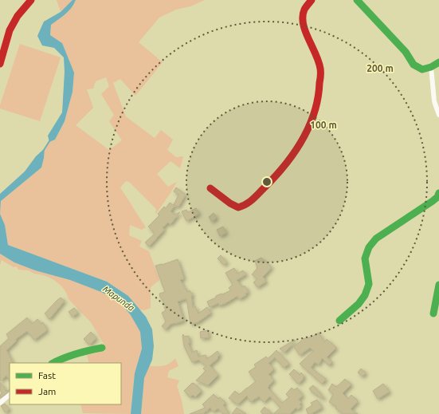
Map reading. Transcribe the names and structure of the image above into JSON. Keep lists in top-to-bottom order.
{
  "water": ["Mapunda"],
  "legend": ["Fast", "Jam"],
  "rings": ["200 m", "100 m"]
}
